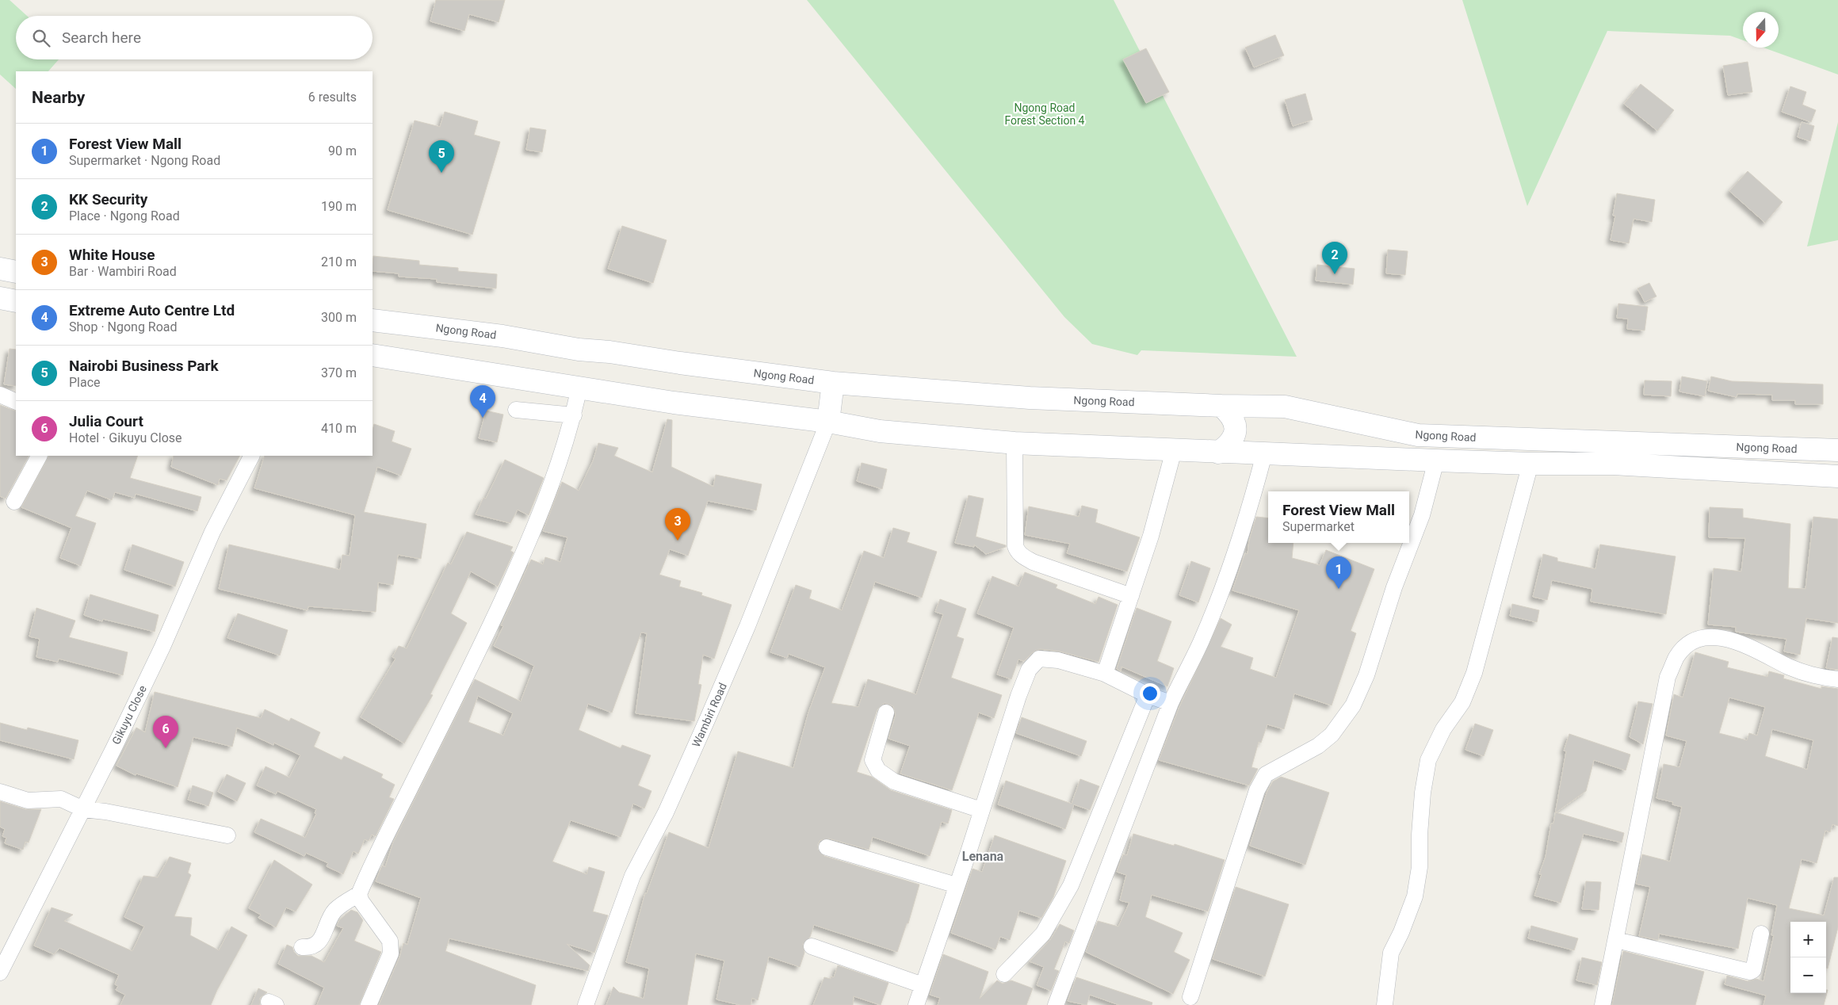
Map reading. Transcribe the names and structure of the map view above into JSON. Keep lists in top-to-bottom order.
{
  "streets": {
    "main road": ["Ngong Road"],
    "street": ["Gikuyu Close", "Wambiri Road"]
  },
  "districts": ["Lenana"],
  "parks": ["Ngong Road Forest Section 4"],
  "north": "bottom",
  "page": {
    "search": "Search here",
    "heading": ["Nearby", "6 results"],
    "list": [
      {
        "mark": "1",
        "name": "Forest View Mall",
        "note": "Supermarket · Ngong Road",
        "value": "90 m"
      },
      {
        "mark": "2",
        "name": "KK Security",
        "note": "Place · Ngong Road",
        "value": "190 m"
      },
      {
        "mark": "3",
        "name": "White House",
        "note": "Bar · Wambiri Road",
        "value": "210 m"
      },
      {
        "mark": "4",
        "name": "Extreme Auto Centre Ltd",
        "note": "Shop · Ngong Road",
        "value": "300 m"
      },
      {
        "mark": "5",
        "name": "Nairobi Business Park",
        "note": "Place",
        "value": "370 m"
      },
      {
        "mark": "6",
        "name": "Julia Court",
        "note": "Hotel · Gikuyu Close",
        "value": "410 m"
      }
    ],
    "pins": [
      "5",
      "2",
      "4",
      "3",
      "1",
      "6"
    ],
    "popup": ["Forest View Mall", "Supermarket"],
    "map_buttons": ["+", "−"]
  }
}
